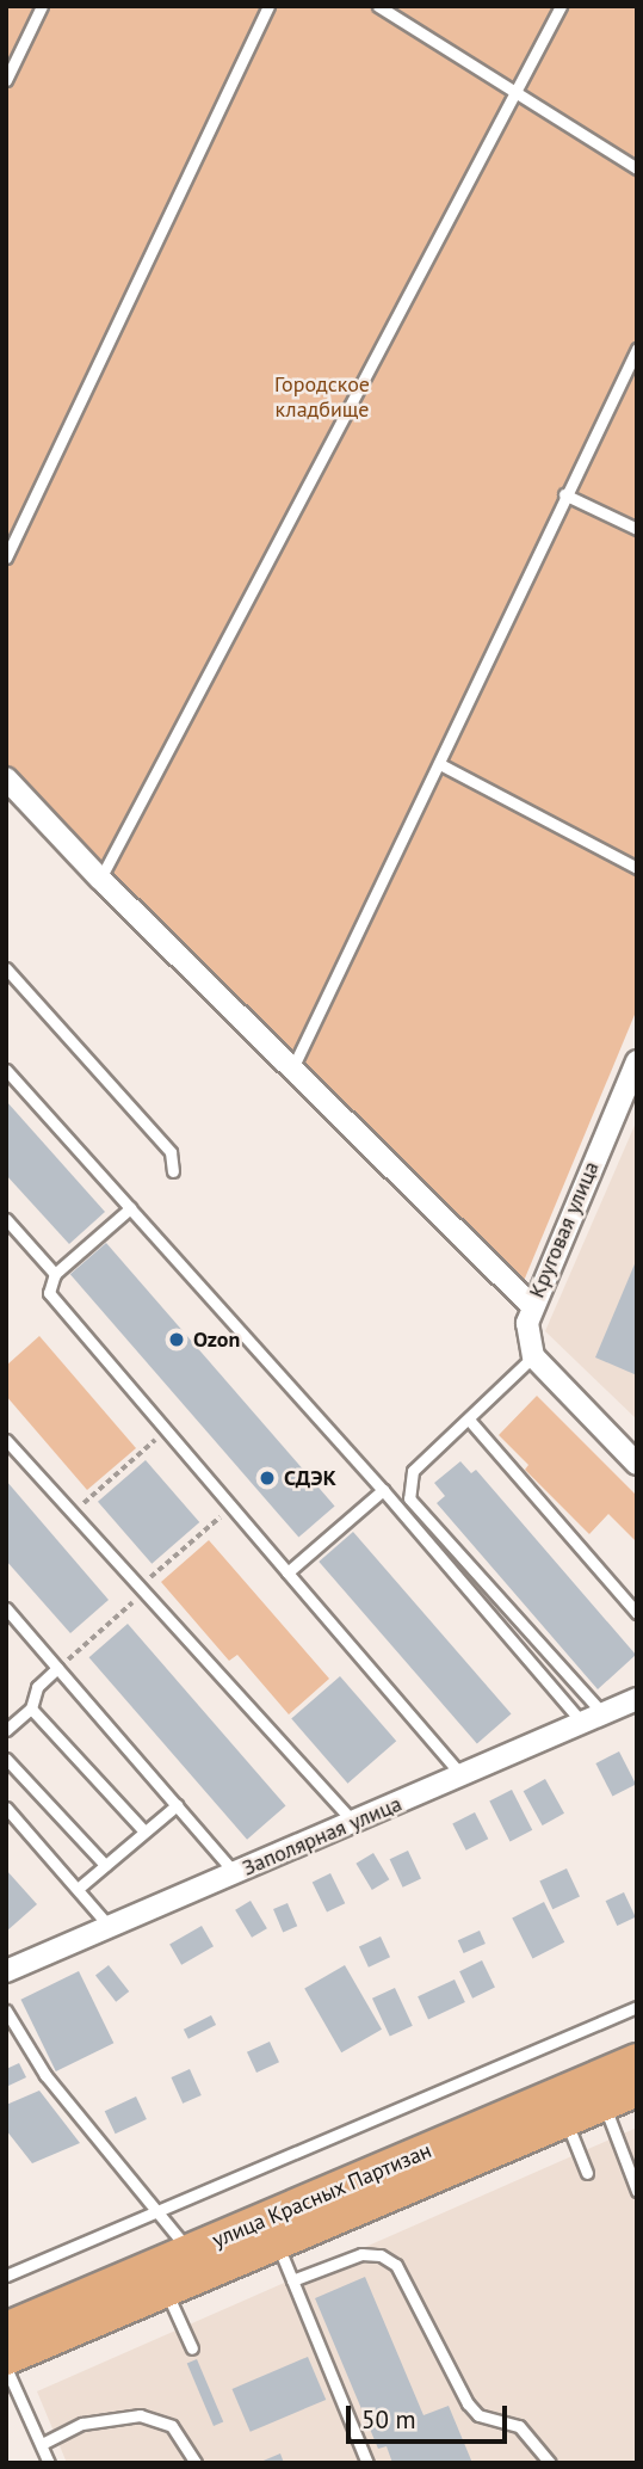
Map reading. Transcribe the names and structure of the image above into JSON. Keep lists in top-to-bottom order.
{
  "streets": {
    "main road": ["улица Красных Партизан"],
    "street": ["Круговая улица", "Заполярная улица"]
  },
  "parks": ["Городское кладбище"],
  "places": ["Ozon", "СДЭК"],
  "scale_bar": "50 m"
}
